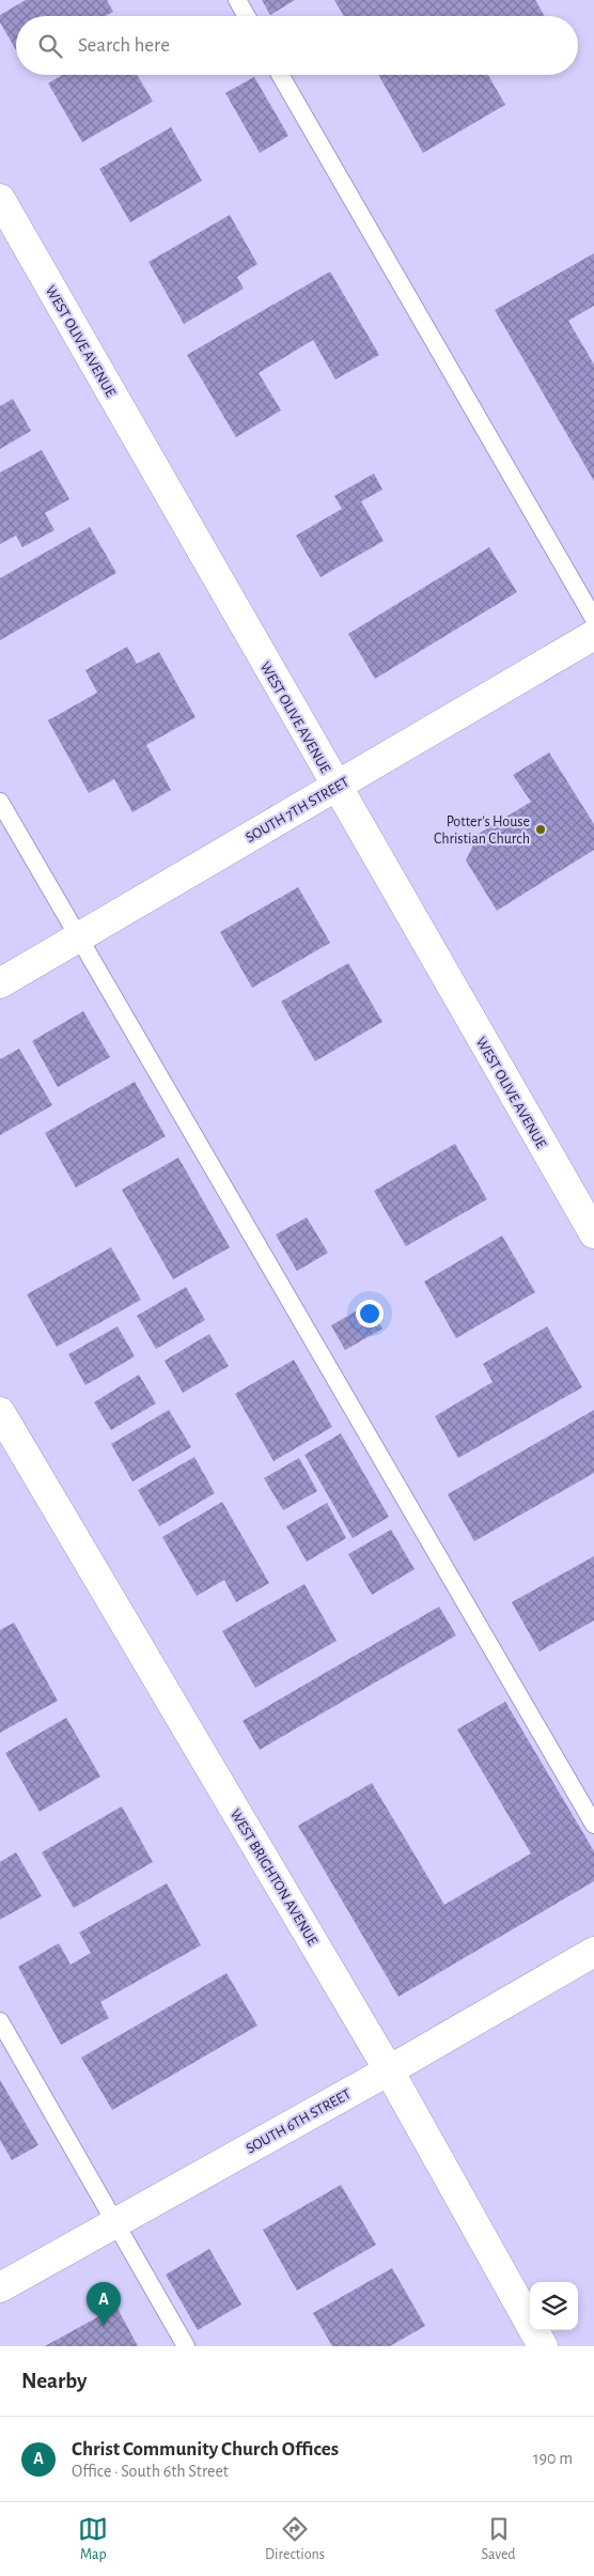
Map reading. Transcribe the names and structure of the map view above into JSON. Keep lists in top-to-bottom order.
{
  "streets": {
    "street": [
      "WEST OLIVE AVENUE",
      "SOUTH 7TH STREET",
      "WEST BRIGHTON AVENUE",
      "SOUTH 6TH STREET"
    ]
  },
  "crossings": [
    ["WEST OLIVE AVENUE", "SOUTH 7TH STREET"],
    ["WEST BRIGHTON AVENUE", "SOUTH 6TH STREET"]
  ],
  "places": ["Potter's House Christian Church"],
  "page": {
    "search": "Search here",
    "pins": "A",
    "heading": "Nearby",
    "list": [
      {
        "mark": "A",
        "name": "Christ Community Church Offices",
        "note": "Office · South 6th Street",
        "value": "190 m"
      }
    ],
    "nav": ["Map", "Directions", "Saved"]
  }
}
